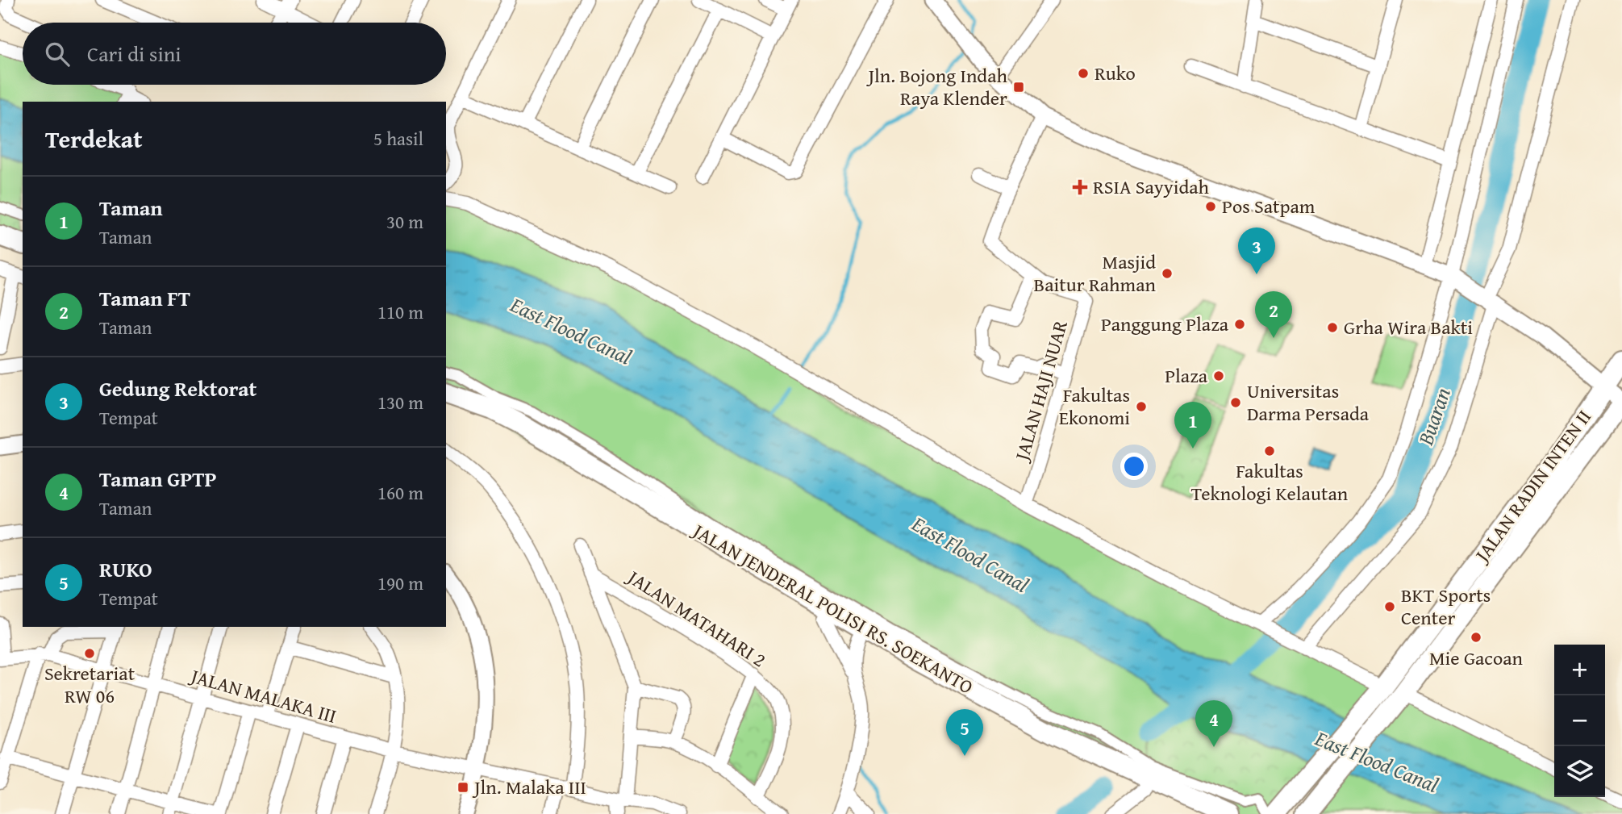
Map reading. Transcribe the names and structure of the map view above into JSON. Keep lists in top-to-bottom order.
{
  "streets": {
    "main road": ["JALAN RADIN INTEN II", "JALAN JENDERAL POLISI RS. SOEKANTO"],
    "street": ["JALAN HAJI NUAR", "JALAN MATAHARI 2", "JALAN MALAKA III"]
  },
  "water": ["East Flood Canal", "Buaran"],
  "places": {
    "other": [
      "Ruko",
      "Pos Satpam",
      "Masjid Baitur Rahman",
      "Panggung Plaza",
      "Grha Wira Bakti",
      "Plaza",
      "Universitas Darma Persada",
      "Fakultas Ekonomi",
      "Fakultas Teknologi Kelautan",
      "BKT Sports Center",
      "Mie Gacoan",
      "Sekretariat RW 06"
    ],
    "transit": ["Jln. Bojong Indah Raya Klender", "Jln. Malaka III"],
    "health": ["RSIA Sayyidah"]
  },
  "page": {
    "search": "Cari di sini",
    "heading": ["Terdekat", "5 hasil"],
    "list": [
      {
        "mark": "1",
        "name": "Taman",
        "note": "Taman",
        "value": "30 m"
      },
      {
        "mark": "2",
        "name": "Taman FT",
        "note": "Taman",
        "value": "110 m"
      },
      {
        "mark": "3",
        "name": "Gedung Rektorat",
        "note": "Tempat",
        "value": "130 m"
      },
      {
        "mark": "4",
        "name": "Taman GPTP",
        "note": "Taman",
        "value": "160 m"
      },
      {
        "mark": "5",
        "name": "RUKO",
        "note": "Tempat",
        "value": "190 m"
      }
    ],
    "pins": [
      "3",
      "2",
      "1",
      "4",
      "5"
    ],
    "map_buttons": ["+", "−"]
  }
}
